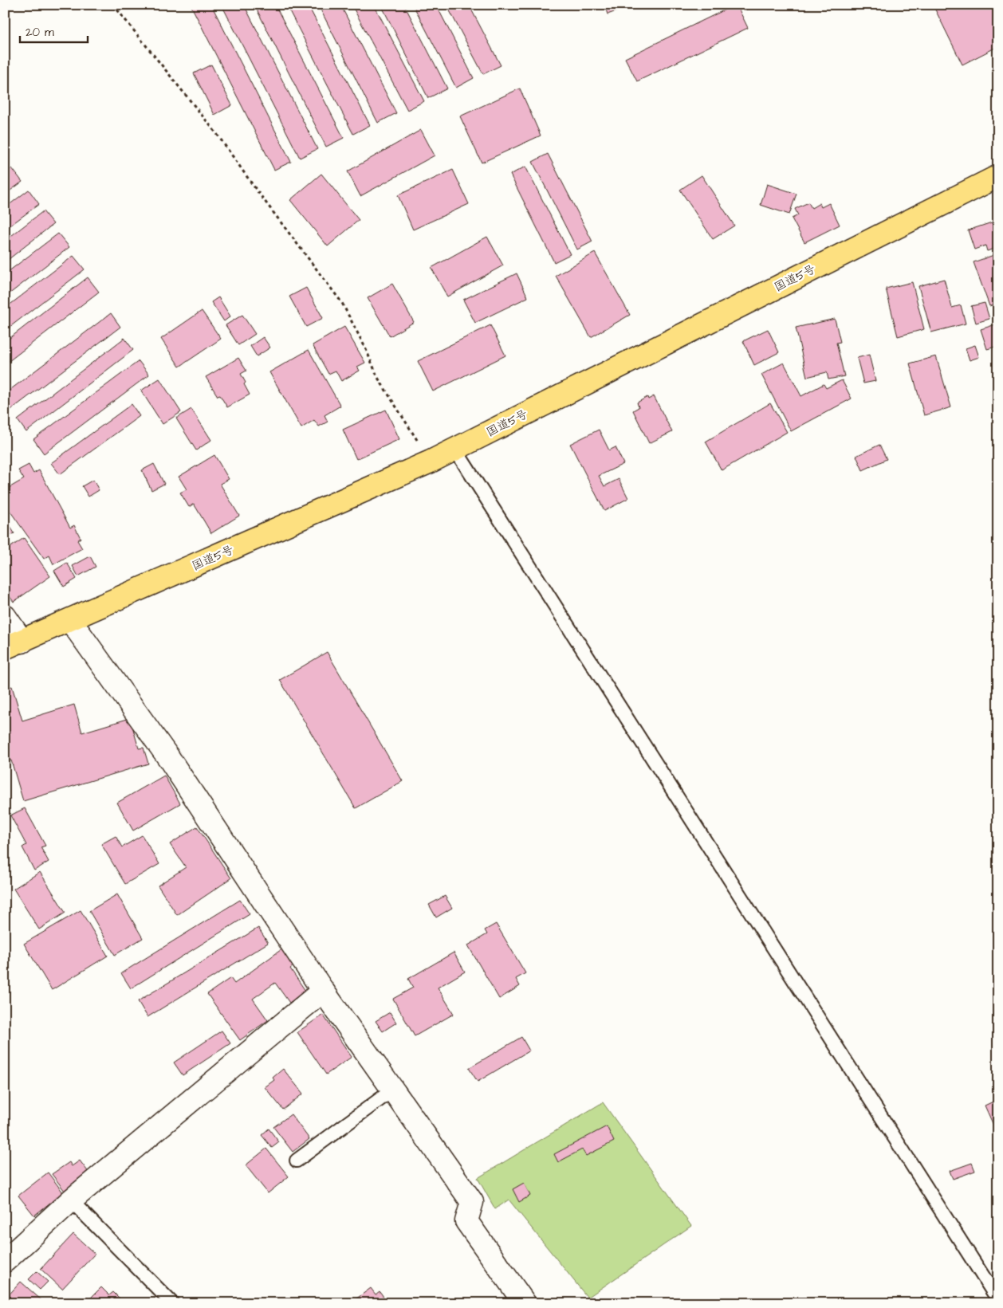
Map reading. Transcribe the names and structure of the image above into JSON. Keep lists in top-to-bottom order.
{
  "streets": {
    "highway": ["国道5号"]
  },
  "scale_bar": "20 m"
}
